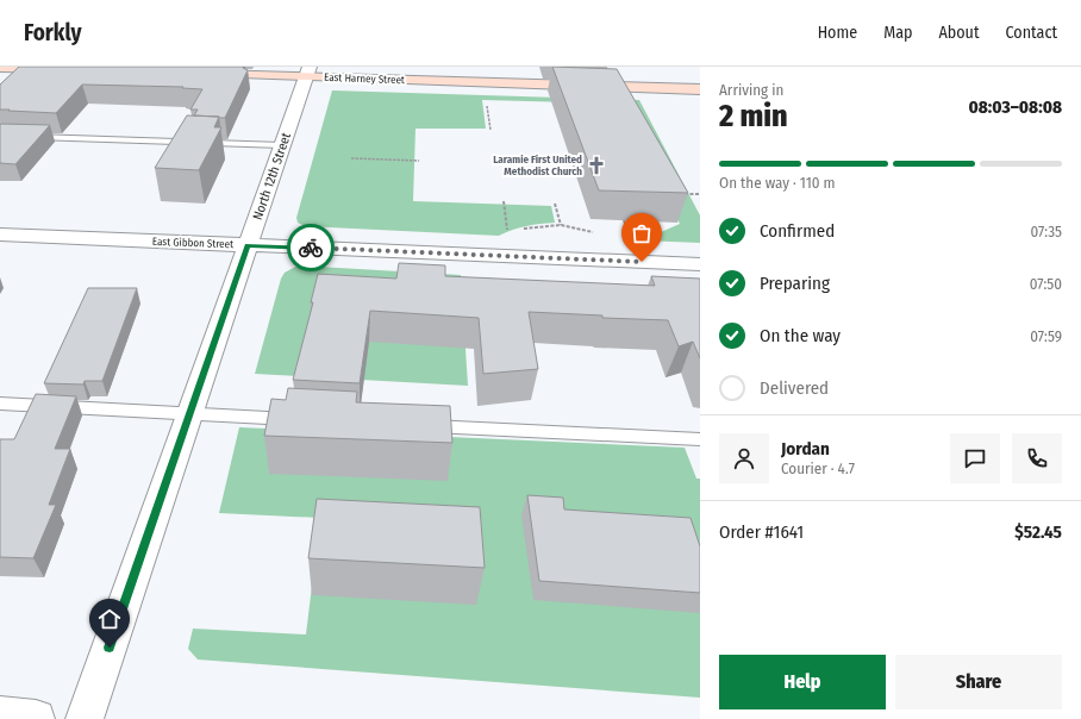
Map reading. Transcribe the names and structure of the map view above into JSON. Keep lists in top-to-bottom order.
{
  "streets": {
    "main road": ["East Harney Street"],
    "street": ["North 12th Street", "East Gibbon Street"]
  },
  "crossings": [
    ["East Harney Street", "North 12th Street"],
    ["North 12th Street", "East Gibbon Street"]
  ],
  "places": {
    "church": ["Laramie First United Methodist Church"]
  },
  "page": {
    "header": "Forkly",
    "nav": [
      "Home",
      "Map",
      "About",
      "Contact"
    ],
    "heading": ["2 min", "Arriving in", "08:03–08:08"],
    "panel": [
      "Jordan",
      "Courier · 4.7",
      "Order #1641",
      "$52.45"
    ],
    "bar": "On the way · 110 m",
    "list": [
      ["Confirmed", "07:35"],
      ["Preparing", "07:50"],
      ["On the way", "07:59"],
      "Delivered"
    ],
    "buttons": ["Help", "Share"]
  }
}
